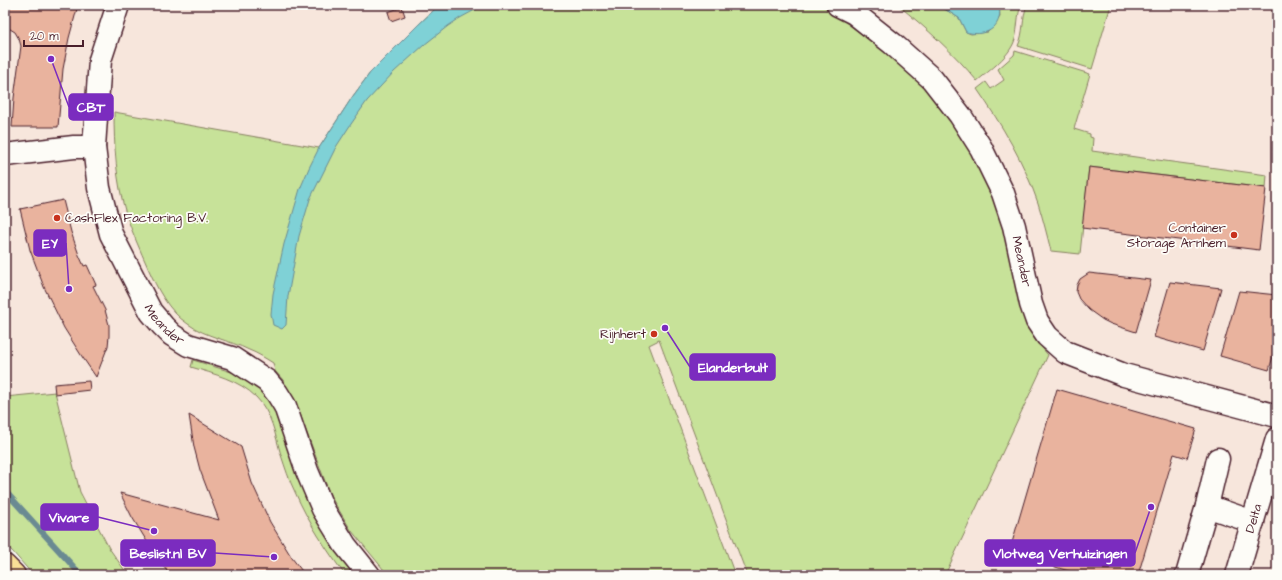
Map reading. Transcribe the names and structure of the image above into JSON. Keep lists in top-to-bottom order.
{
  "streets": {
    "street": ["Meander", "Delta"]
  },
  "places": [
    "CBT",
    "CashFlex Factoring B.V.",
    "Container Storage Arnhem",
    "EY",
    "Elanderbult",
    "Rijnhert",
    "Vlotweg Verhuizingen",
    "Vivare",
    "Beslist.nl BV"
  ],
  "scale_bar": "20 m"
}
